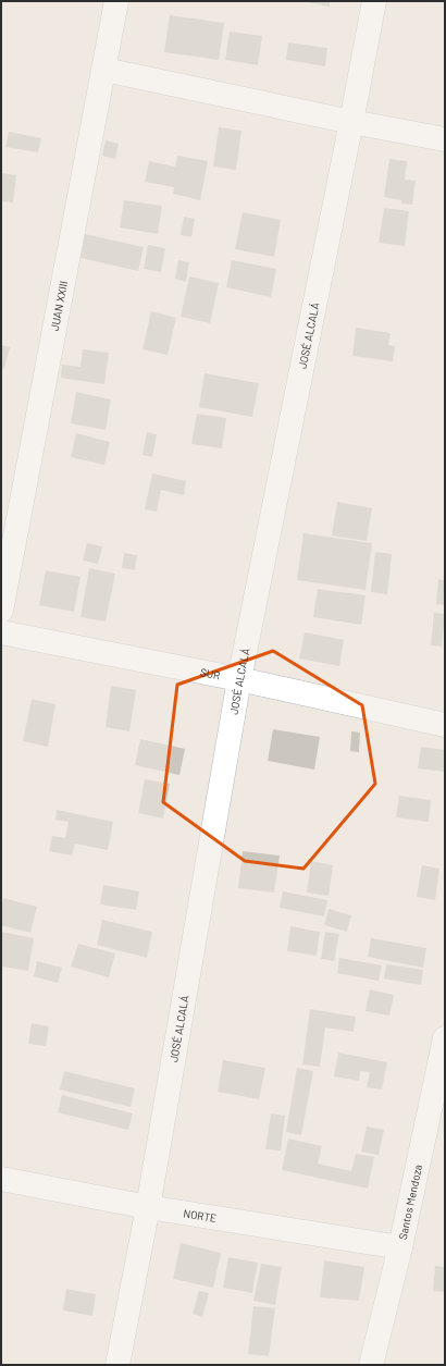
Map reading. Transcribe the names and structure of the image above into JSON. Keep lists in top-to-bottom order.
{
  "streets": {
    "street": [
      "JUAN XXIII",
      "JOSÉ ALCALÁ",
      "SUR",
      "Santos Mendoza",
      "NORTE"
    ]
  },
  "crossings": [
    ["JOSÉ ALCALÁ", "SUR"],
    ["JOSÉ ALCALÁ", "NORTE"],
    ["Santos Mendoza", "NORTE"]
  ]
}
